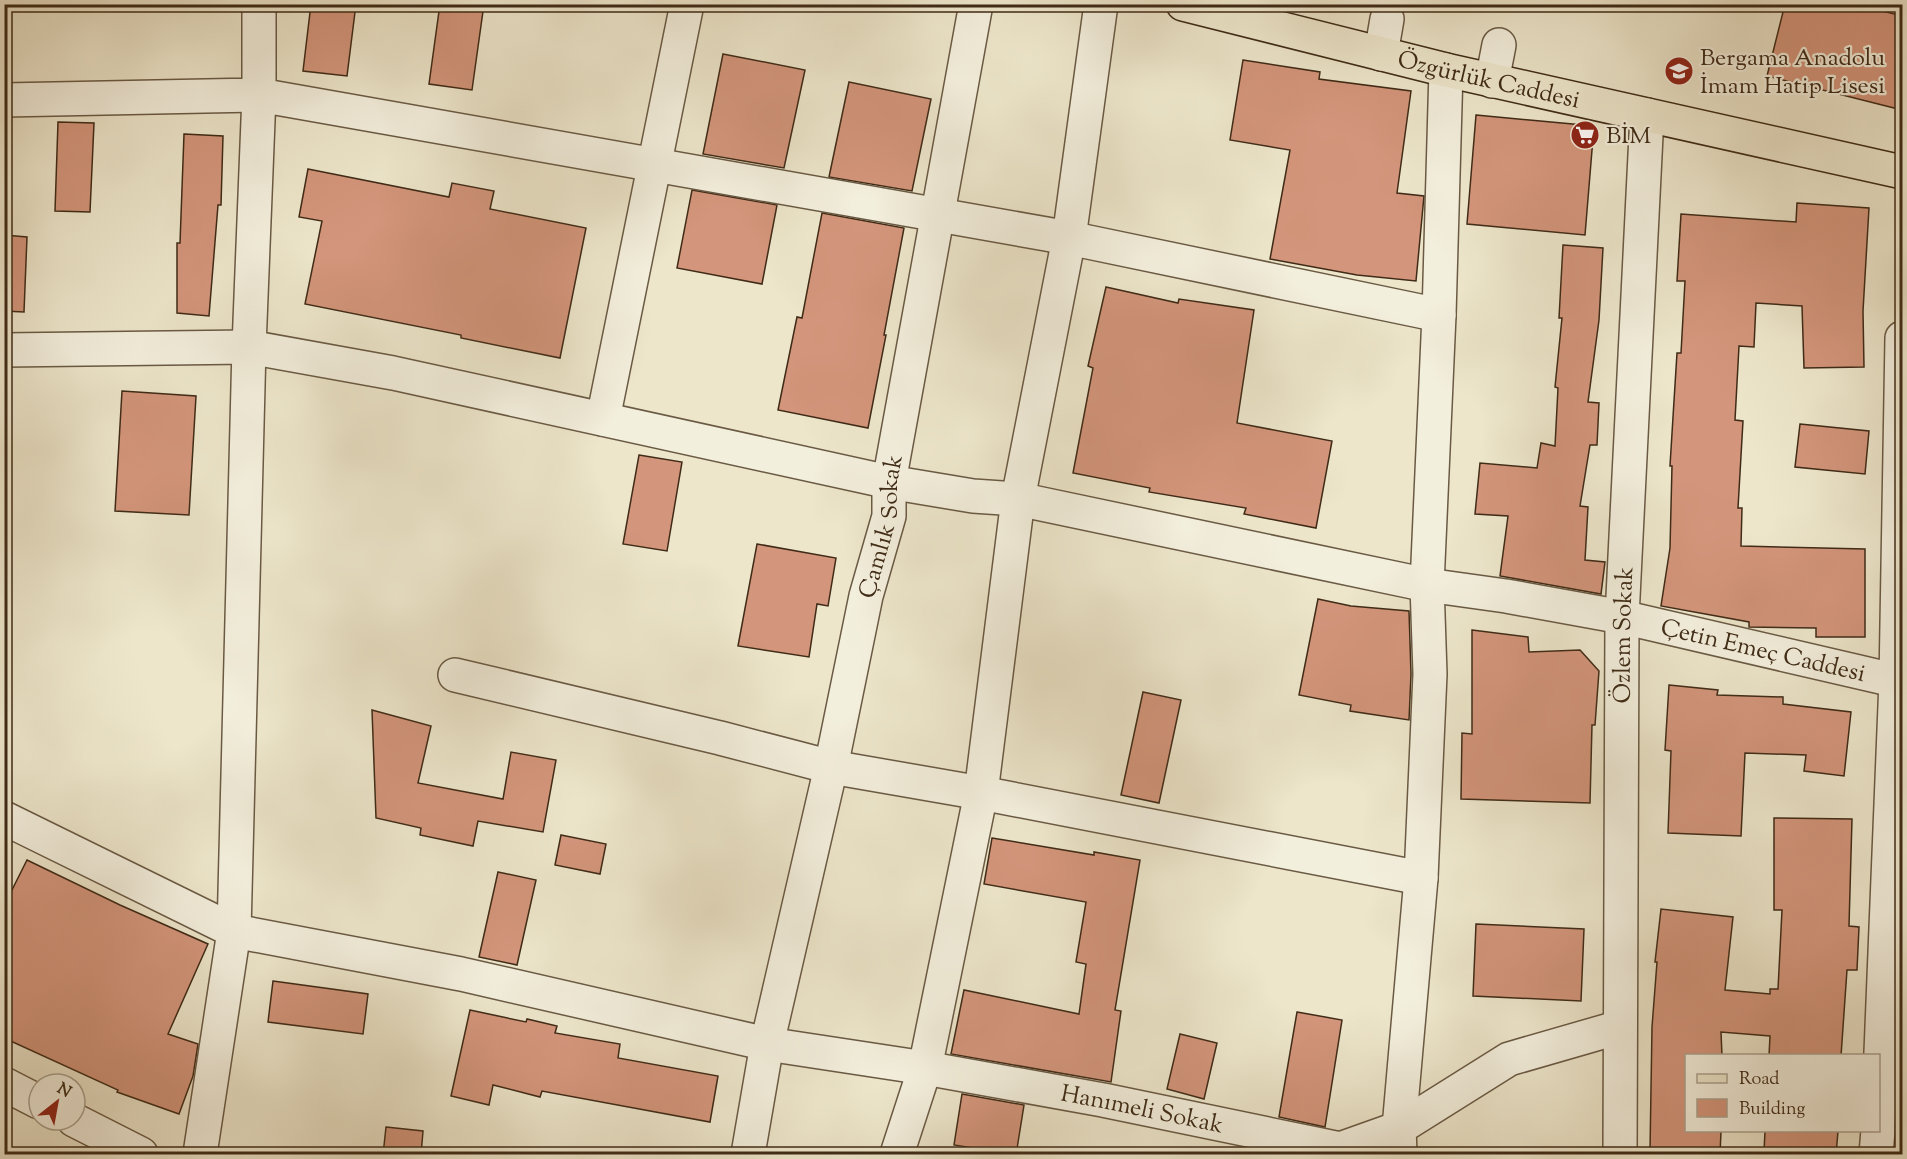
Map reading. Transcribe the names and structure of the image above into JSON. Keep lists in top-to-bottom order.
{
  "streets": {
    "main road": ["Özgürlük Caddesi"],
    "street": [
      "Çamlık Sokak",
      "Özlem Sokak",
      "Çetin Emeç Caddesi",
      "Hanımeli Sokak"
    ]
  },
  "crossings": [
    ["Özgürlük Caddesi", "Özlem Sokak"],
    ["Çamlık Sokak", "Çetin Emeç Caddesi"],
    ["Çamlık Sokak", "Hanımeli Sokak"],
    ["Özlem Sokak", "Çetin Emeç Caddesi"],
    ["Özlem Sokak", "Hanımeli Sokak"]
  ],
  "places": {
    "school or university": ["Bergama Anadolu İmam Hatip Lisesi"],
    "supermarket": ["BİM"]
  },
  "legend": ["Road", "Building"],
  "north": "top right"
}
